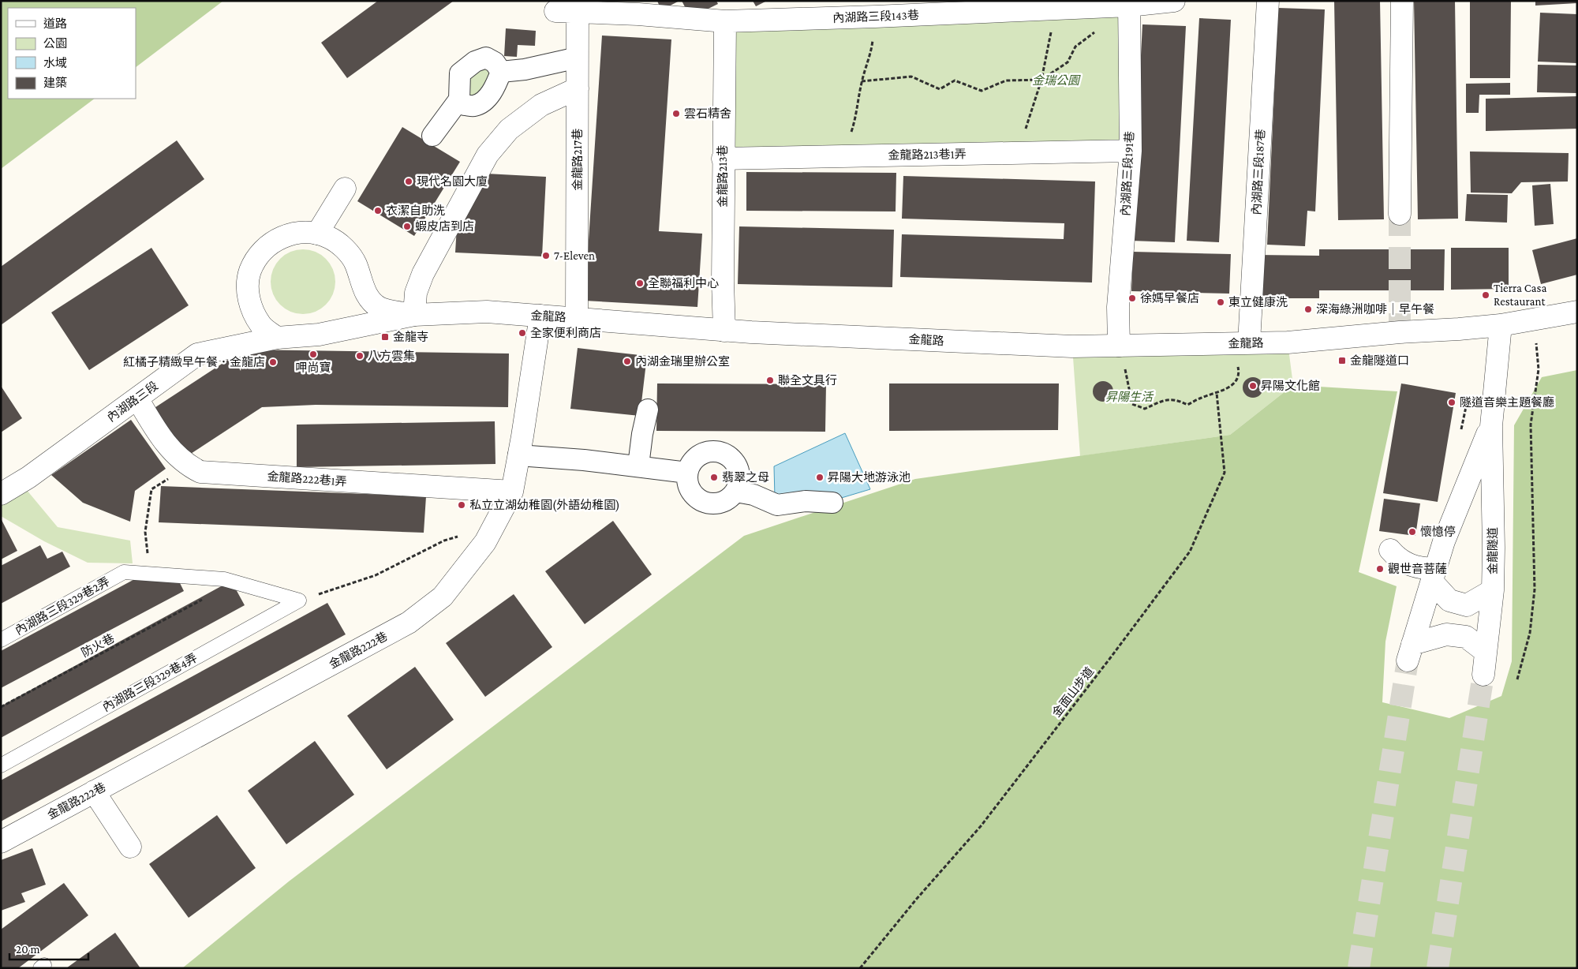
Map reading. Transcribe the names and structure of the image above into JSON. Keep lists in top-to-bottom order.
{
  "streets": {
    "street": [
      "內湖路三段143巷",
      "金龍路213巷1弄",
      "金龍路217巷",
      "內湖路三段187巷",
      "內湖路三段191巷",
      "金龍路213巷",
      "金龍路",
      "內湖路三段",
      "金龍路222巷1弄",
      "金龍隧道",
      "金龍路222巷"
    ],
    "lane": ["內湖路三段329巷2弄", "內湖路三段329巷4弄"],
    "path": ["防火巷", "金面山步道"]
  },
  "crossings": [
    ["內湖路三段143巷", "金龍路217巷"],
    ["內湖路三段143巷", "內湖路三段191巷"],
    ["內湖路三段143巷", "金龍路213巷"],
    ["金龍路213巷1弄", "內湖路三段191巷"],
    ["金龍路213巷1弄", "金龍路213巷"],
    ["金龍路217巷", "金龍路"],
    ["內湖路三段187巷", "金龍路"],
    ["內湖路三段191巷", "金龍路"],
    ["金龍路213巷", "金龍路"],
    ["金龍路", "內湖路三段"],
    ["金龍路", "金龍隧道"],
    ["金龍路", "金龍路222巷"],
    ["內湖路三段", "金龍路222巷1弄"],
    ["金龍路222巷1弄", "金龍路222巷"]
  ],
  "parks": ["金瑞公園", "昇陽生活"],
  "places": {
    "other": [
      "雲石精舍",
      "現代名園大廈",
      "衣潔自助洗",
      "蝦皮店到店",
      "7-Eleven",
      "全聯福利中心",
      "Tierra Casa Restaurant",
      "徐媽早餐店",
      "東立健康洗",
      "深海綠洲咖啡｜早午餐",
      "全家便利商店",
      "呷尚寶",
      "八方雲集",
      "內湖金瑞里辦公室",
      "紅橘子精緻早午餐．金龍店",
      "聯全文具行",
      "昇陽文化館",
      "隧道音樂主題餐廳",
      "翡翠之母",
      "昇陽大地游泳池",
      "私立立湖幼稚園(外語幼稚園)",
      "懷憶停",
      "觀世音菩薩"
    ],
    "transit": ["金龍寺", "金龍隧道口"]
  },
  "legend": [
    "道路",
    "公園",
    "水域",
    "建築"
  ],
  "scale_bar": "20 m"
}
